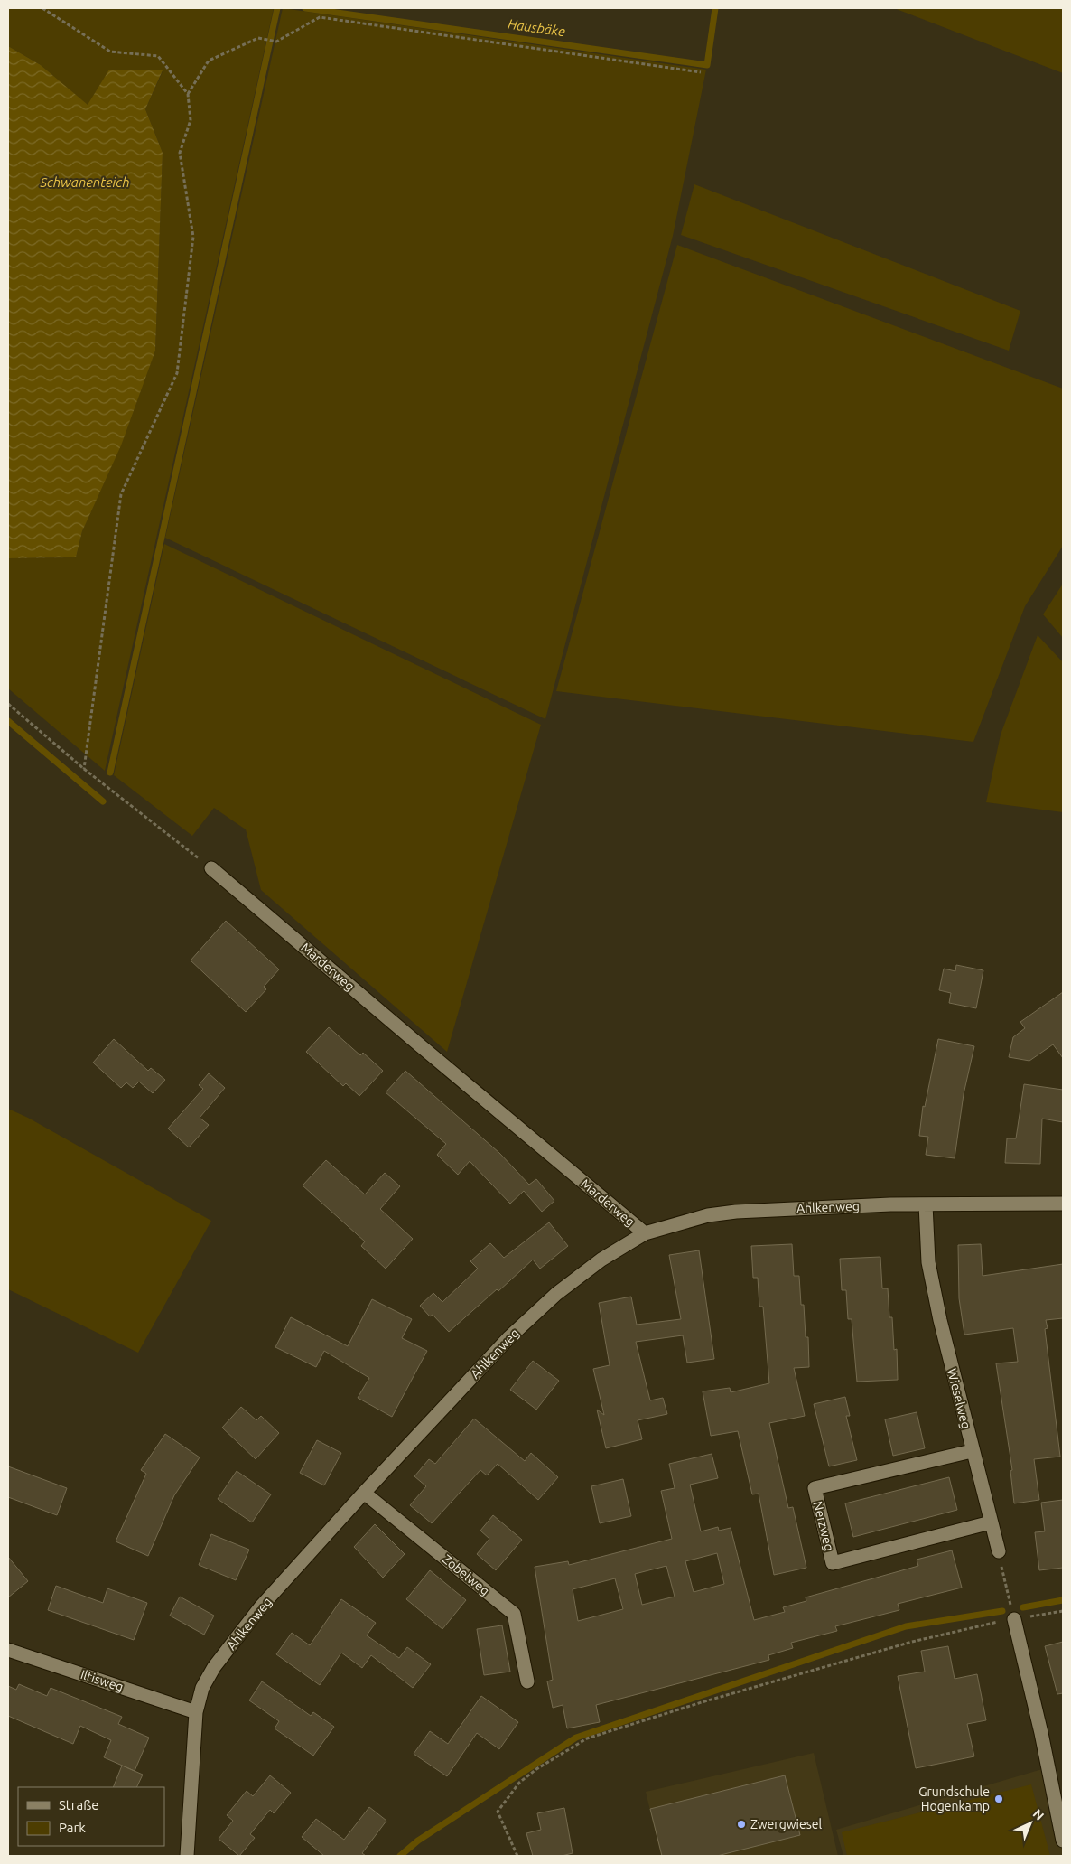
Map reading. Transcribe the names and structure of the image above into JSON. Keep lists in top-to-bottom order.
{
  "streets": {
    "street": [
      "Marderweg",
      "Ahlkenweg",
      "Wieselweg",
      "Nerzweg",
      "Zobelweg",
      "Iltisweg"
    ]
  },
  "crossings": [
    ["Marderweg", "Ahlkenweg"],
    ["Ahlkenweg", "Wieselweg"],
    ["Ahlkenweg", "Zobelweg"],
    ["Ahlkenweg", "Iltisweg"],
    ["Wieselweg", "Nerzweg"]
  ],
  "water": ["Hausbäke", "Schwanenteich"],
  "places": ["Grundschule Hogenkamp", "Zwergwiesel"],
  "legend": ["Straße", "Park"],
  "north": "top right"
}
